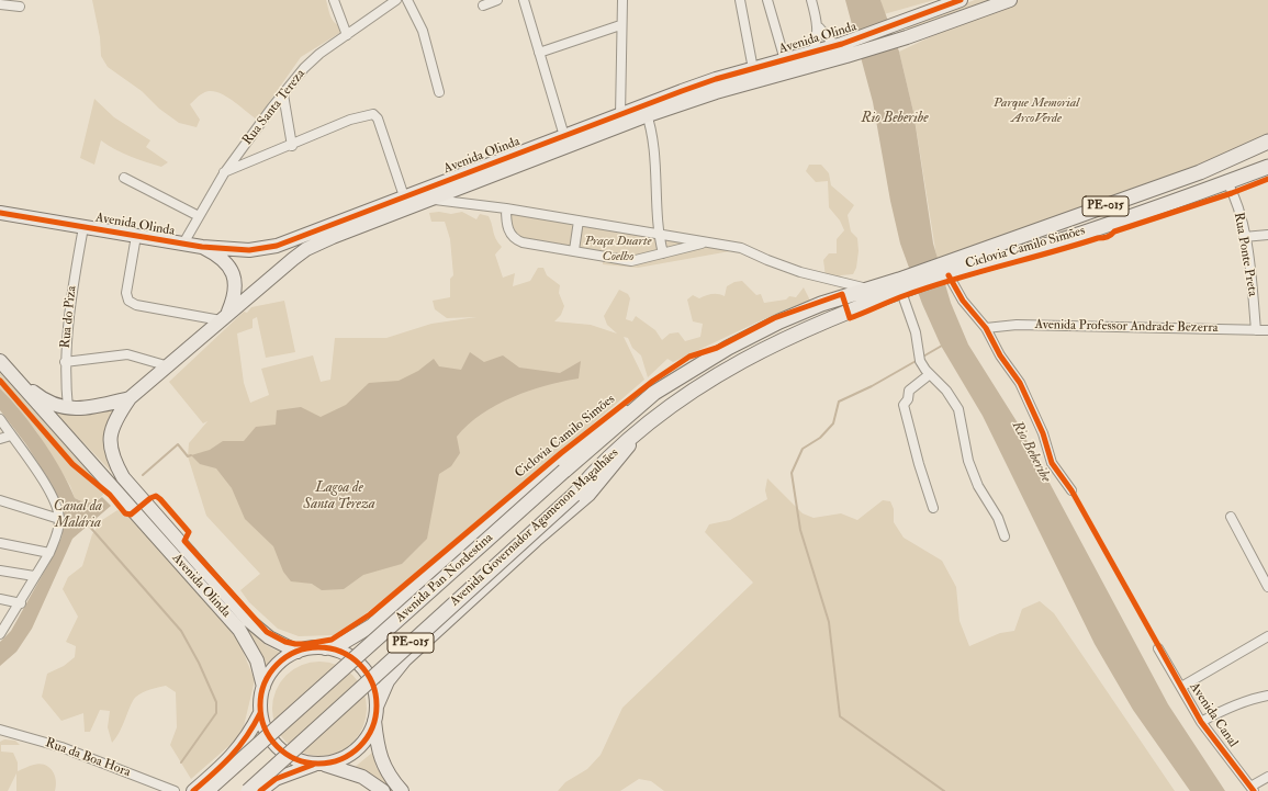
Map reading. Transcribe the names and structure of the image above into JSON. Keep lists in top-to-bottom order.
{
  "streets": {
    "highway": ["PE-015", "Avenida Governador Agamenon Magalhães", "Avenida Pan Nordestina"],
    "main road": ["Avenida Olinda"],
    "street": [
      "Rua Santa Tereza",
      "Rua Ponte Preta",
      "Rua do Piza",
      "Avenida Professor Andrade Bezerra",
      "Avenida Canal",
      "Rua da Boa Hora"
    ],
    "cycle path": ["Ciclovia Camilo Simões"]
  },
  "crossings": [
    ["Avenida Olinda", "Rua Santa Tereza"],
    ["Avenida Olinda", "Rua do Piza"],
    ["Avenida Olinda", "Avenida Governador Agamenon Magalhães"],
    ["Rua Ponte Preta", "Avenida Professor Andrade Bezerra"],
    ["Rua Ponte Preta", "Avenida Governador Agamenon Magalhães"],
    ["Avenida Governador Agamenon Magalhães", "Avenida Pan Nordestina"]
  ],
  "water": ["Rio Beberibe", "Lagoa de Santa Tereza", "Canal da Malária"],
  "parks": ["Parque Memorial ArcoVerde", "Praça Duarte Coelho"]
}
